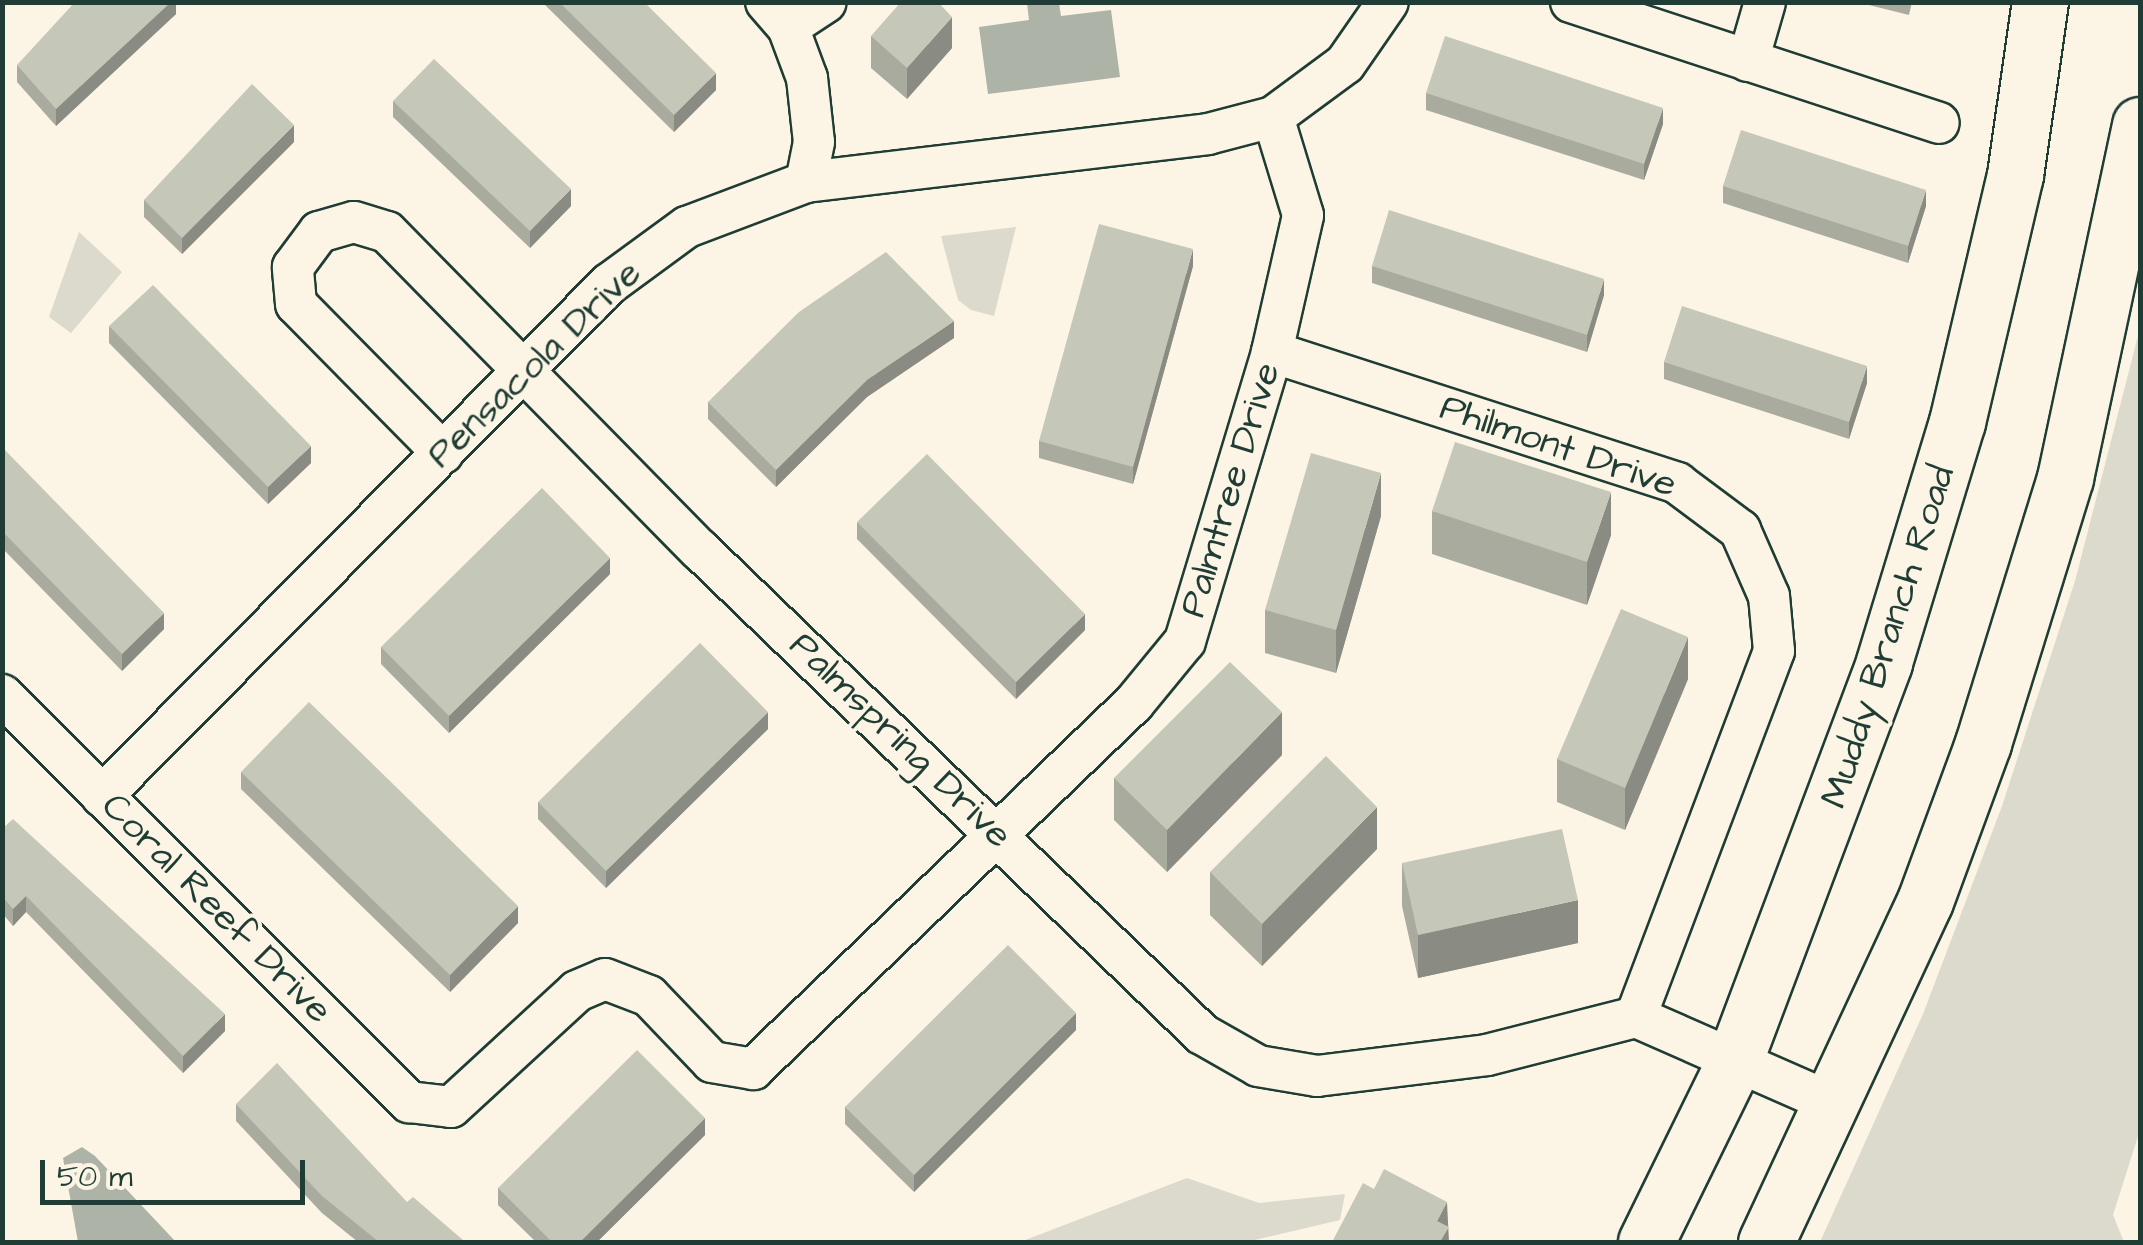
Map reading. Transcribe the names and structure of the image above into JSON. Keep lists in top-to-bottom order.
{
  "streets": {
    "main road": ["Muddy Branch Road"],
    "street": [
      "Pensacola Drive",
      "Philmont Drive",
      "Palmtree Drive",
      "Palmspring Drive",
      "Coral Reef Drive"
    ]
  },
  "crossings": [
    ["Pensacola Drive", "Palmtree Drive"],
    ["Pensacola Drive", "Palmspring Drive"],
    ["Pensacola Drive", "Coral Reef Drive"],
    ["Philmont Drive", "Palmtree Drive"],
    ["Philmont Drive", "Palmspring Drive"],
    ["Palmtree Drive", "Palmspring Drive"],
    ["Palmtree Drive", "Coral Reef Drive"]
  ],
  "scale_bar": "50 m"
}
